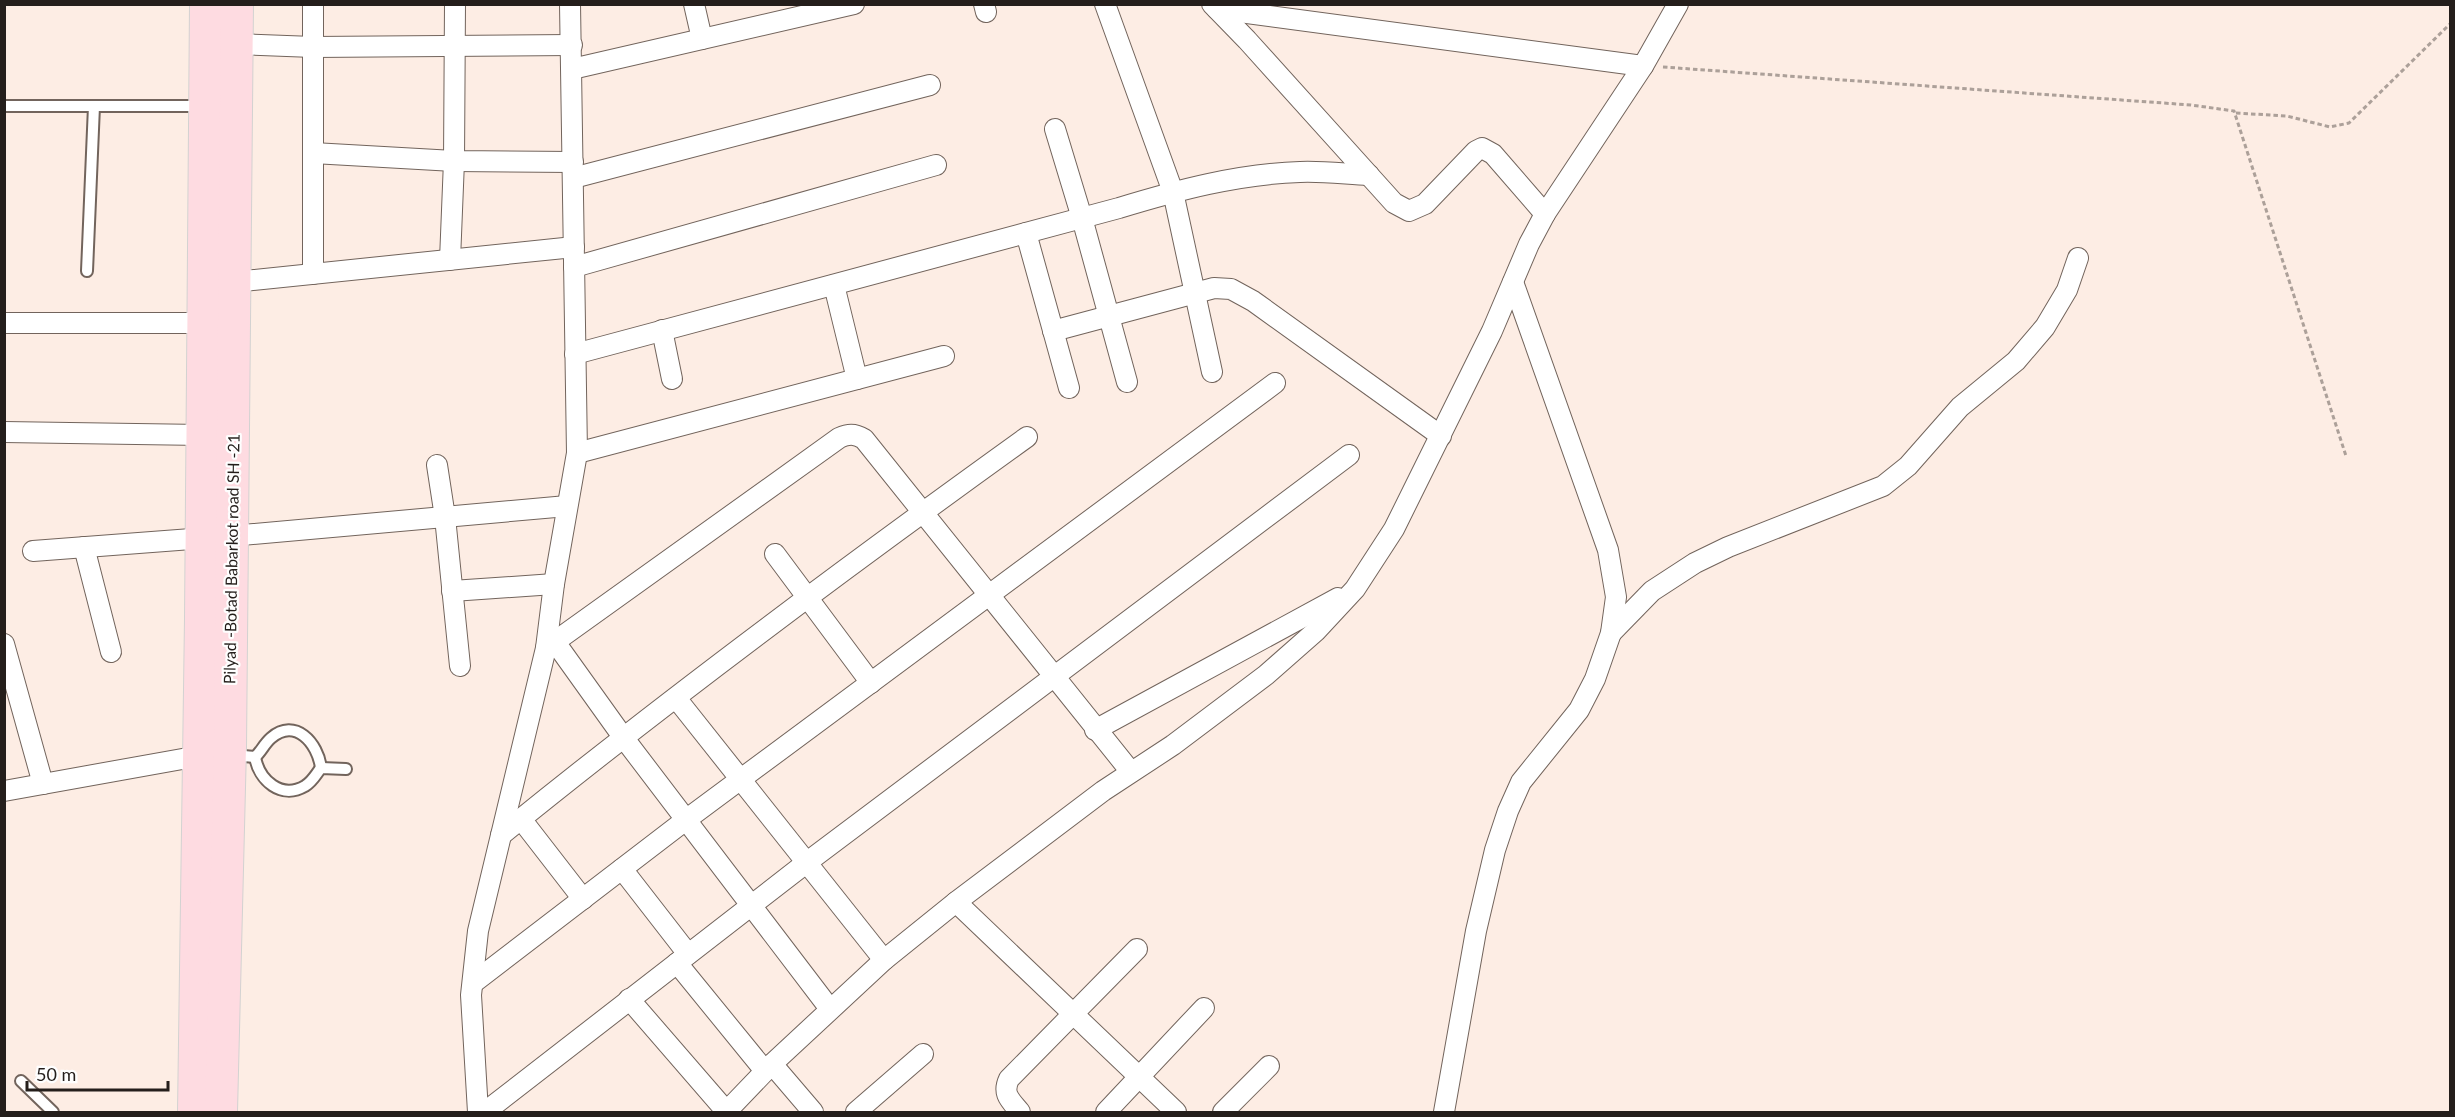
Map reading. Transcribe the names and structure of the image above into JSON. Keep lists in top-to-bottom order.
{
  "streets": {
    "main road": ["Pilyad -Botad Babarkot road SH -21"]
  },
  "scale_bar": "50 m"
}
